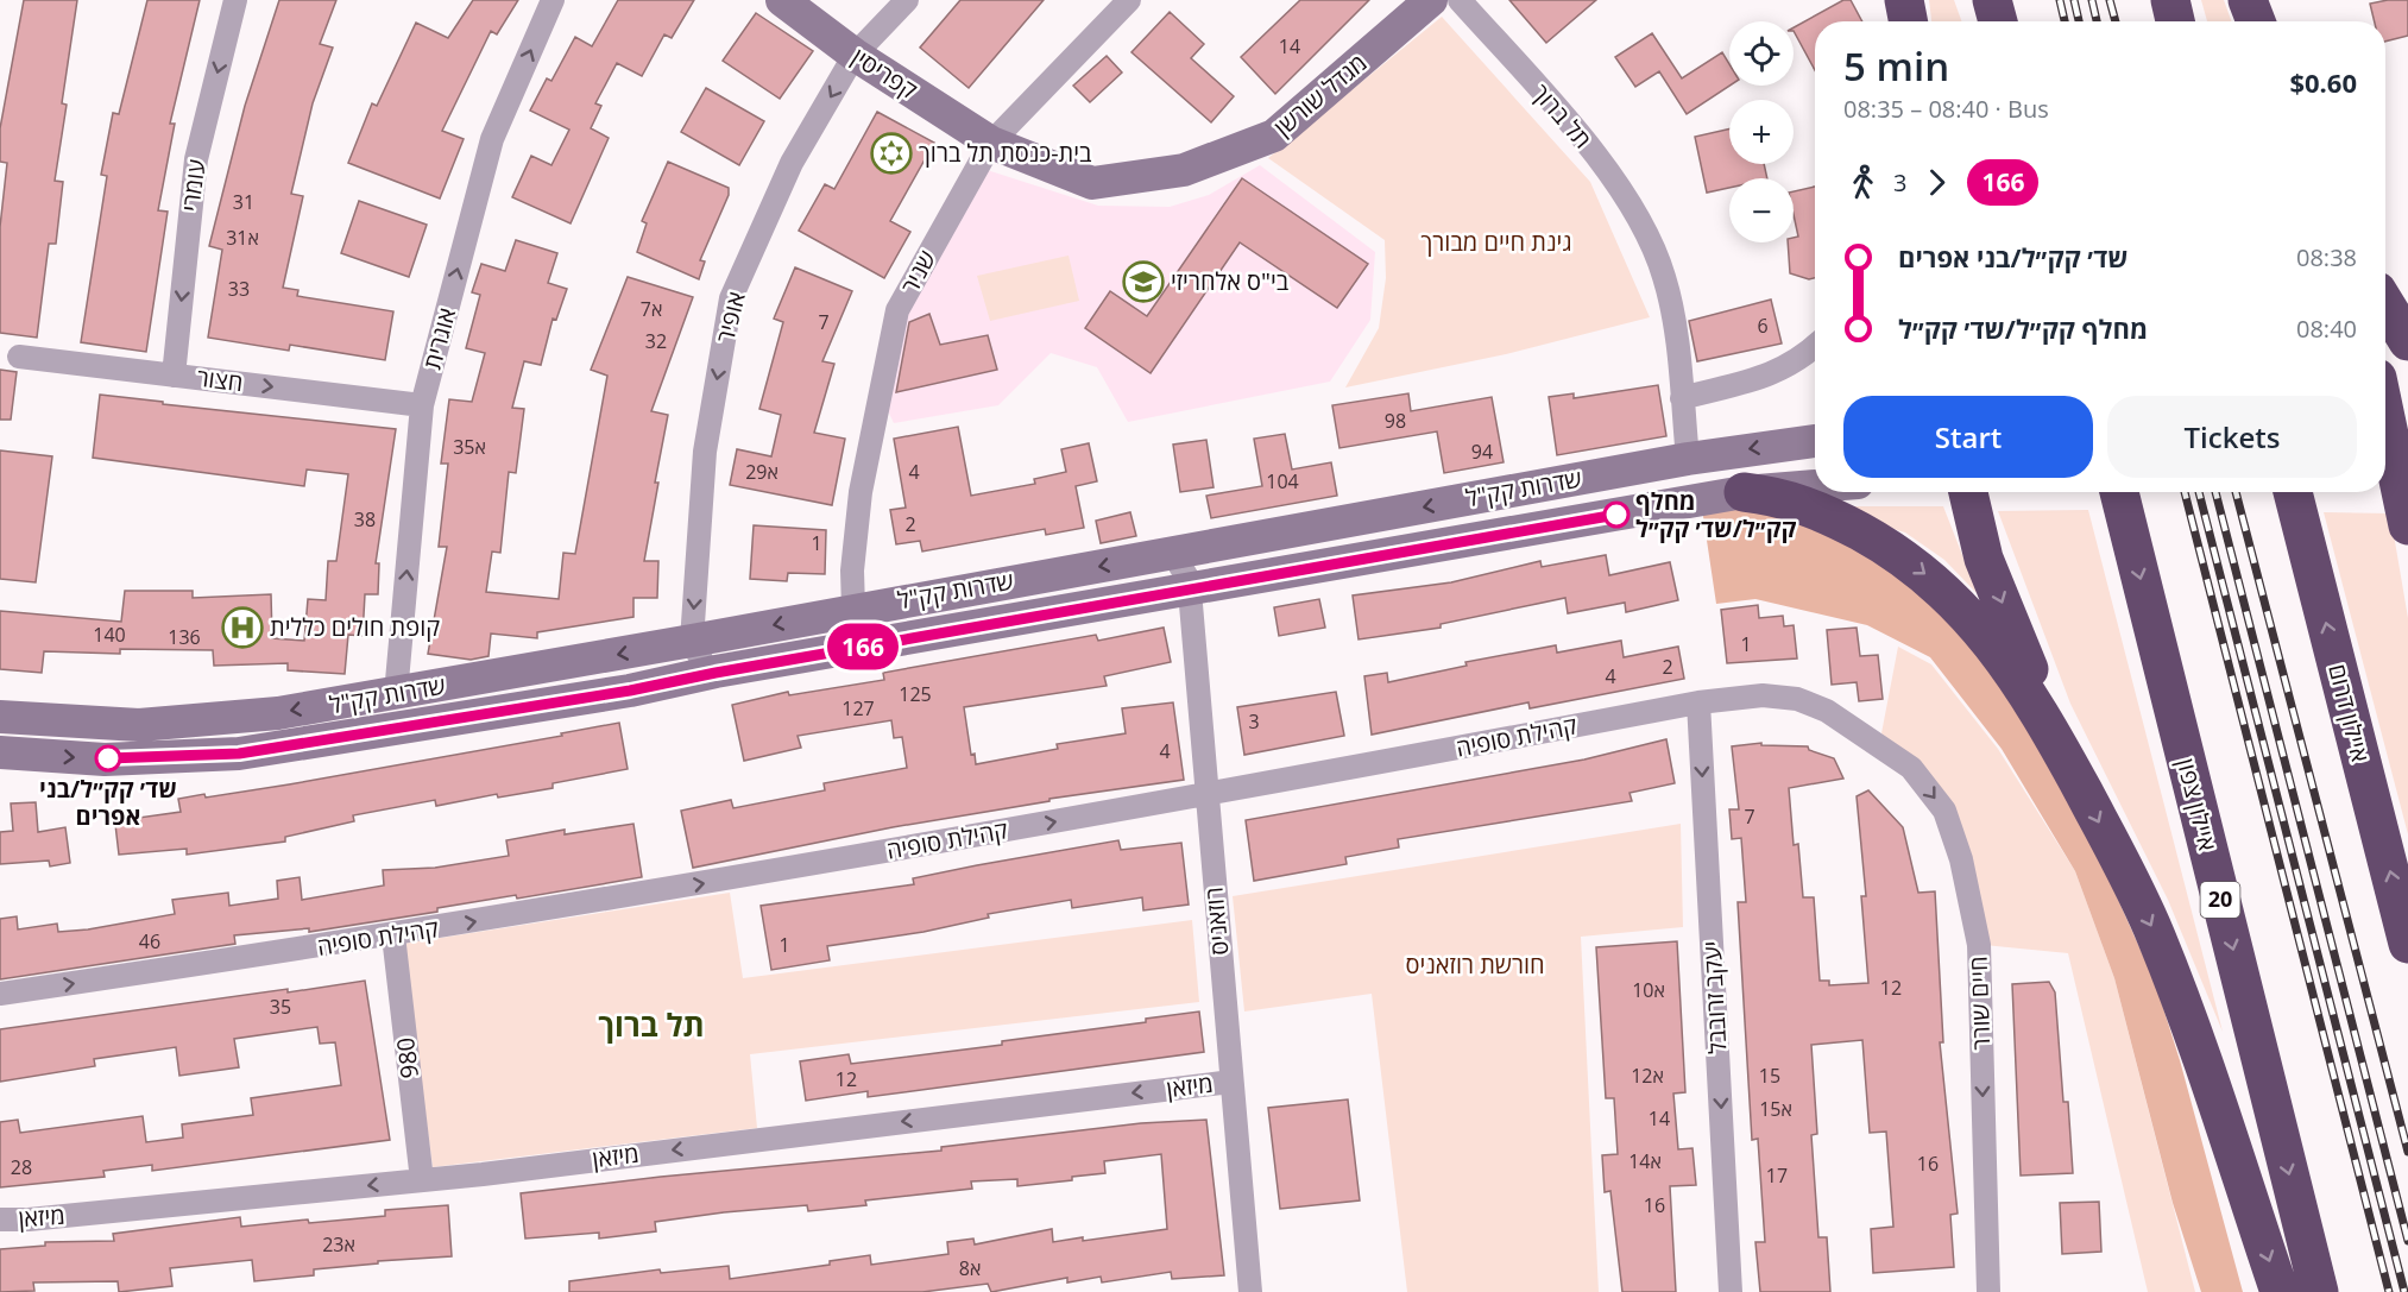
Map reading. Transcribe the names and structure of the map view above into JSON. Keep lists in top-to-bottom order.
{
  "streets": {
    "highway": ["איילון דרום", "איילון צפון", "20"],
    "main road": ["קפריסין", "מגדל שורשן", "שדרות קק\"ל"],
    "street": [
      "תל ברוך",
      "עומרי",
      "שניר",
      "אופיר",
      "אוגרית",
      "חצור",
      "קהילת סופיה",
      "רוזאניס",
      "יעקב זרובבל",
      "חיים שורר",
      "980",
      "מיזאן"
    ]
  },
  "crossings": [
    ["קפריסין", "מגדל שורשן"],
    ["קפריסין", "שניר"],
    ["קפריסין", "אופיר"],
    ["מגדל שורשן", "שניר"],
    ["תל ברוך", "שדרות קק\"ל"],
    ["עומרי", "חצור"],
    ["שניר", "שדרות קק\"ל"],
    ["אופיר", "שדרות קק\"ל"],
    ["אוגרית", "חצור"],
    ["אוגרית", "שדרות קק\"ל"],
    ["שדרות קק\"ל", "רוזאניס"],
    ["קהילת סופיה", "רוזאניס"],
    ["קהילת סופיה", "יעקב זרובבל"],
    ["קהילת סופיה", "חיים שורר"],
    ["קהילת סופיה", "980"],
    ["רוזאניס", "מיזאן"],
    ["980", "מיזאן"]
  ],
  "one_way": [
    "עומרי",
    "אופיר",
    "אוגרית",
    "חצור",
    "קהילת סופיה",
    "יעקב זרובבל",
    "חיים שורר",
    "מיזאן"
  ],
  "districts": ["תל ברוך"],
  "parks": ["גינת חיים מבורך", "חורשת רוזאניס"],
  "places": {
    "synagogue": ["בית-כנסת תל ברוך"],
    "school or university": ["בי\"ס אלחריזי"],
    "other": ["מחלף קק״ל/שד׳ קק״ל", "שד׳ קק״ל/בני אפרים"],
    "hospital": ["קופת חולים כללית"]
  },
  "lines": ["bus line 166"],
  "house_numbers": [
    "14",
    "31",
    "31א",
    "33",
    "7א",
    "7",
    "6",
    "32",
    "98",
    "35א",
    "94",
    "29א",
    "4",
    "104",
    "38",
    "2",
    "1",
    "140",
    "136",
    "1",
    "2",
    "4",
    "125",
    "127",
    "3",
    "4",
    "7",
    "46",
    "1",
    "12",
    "10א",
    "35",
    "12א",
    "15",
    "12",
    "15א",
    "14",
    "14א",
    "16",
    "28",
    "17",
    "16",
    "23א",
    "8א"
  ],
  "page": {
    "on_map": "166",
    "map_buttons": ["+", "−"],
    "heading": ["5 min", "08:35 – 08:40 · Bus", "$0.60"],
    "legs": ["3", "166"],
    "list": [
      {
        "name": "שד׳ קק״ל/בני אפרים",
        "value": "08:38"
      },
      {
        "name": "מחלף קק״ל/שד׳ קק״ל",
        "value": "08:40"
      }
    ],
    "buttons": ["Start", "Tickets"]
  }
}
